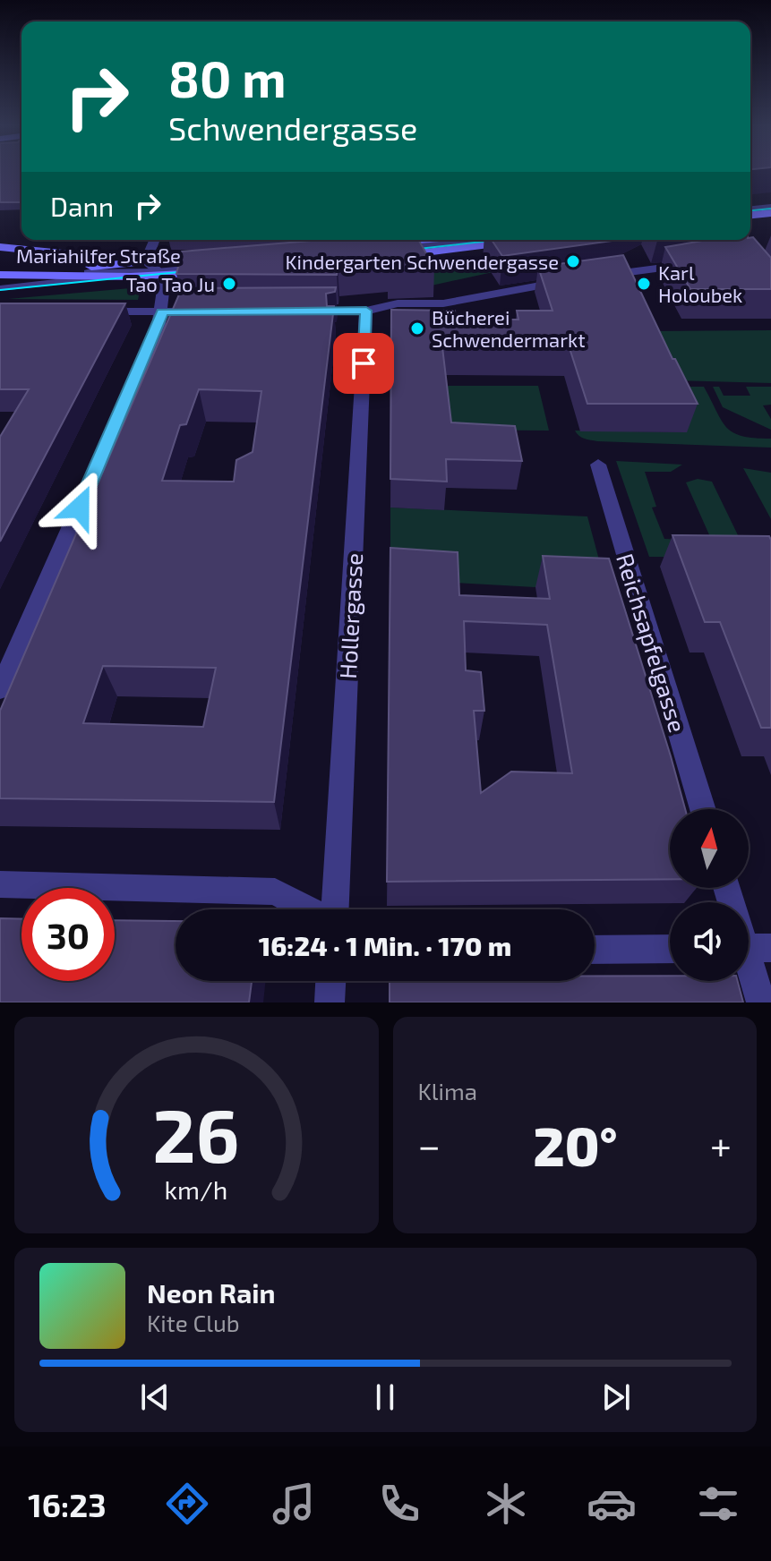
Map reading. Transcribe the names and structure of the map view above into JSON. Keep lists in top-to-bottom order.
{
  "streets": {
    "street": ["Mariahilfer Straße", "Hollergasse", "Reichsapfelgasse"]
  },
  "places": [
    "Kindergarten Schwendergasse",
    "Tao Tao Ju",
    "Karl Holoubek",
    "Bücherei Schwendermarkt"
  ],
  "north": "top",
  "page": {
    "turn": ["80 m", "Schwendergasse"],
    "then": "Dann",
    "limit": "30",
    "trip": "16:24 · 1 Min. · 170 m",
    "tile": "Klima",
    "heat": ["−", "20°", "+"],
    "song": ["Neon Rain", "Kite Club"],
    "tabs": "16:23",
    "gauge": ["26", "km/h"]
  }
}
